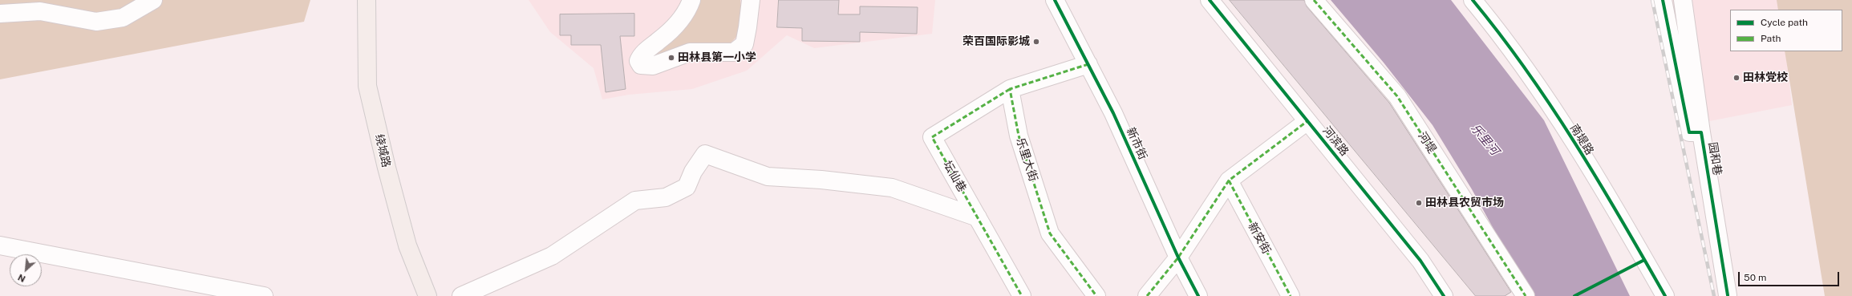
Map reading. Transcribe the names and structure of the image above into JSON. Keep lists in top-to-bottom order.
{
  "streets": {
    "highway": ["绕城路"],
    "street": [
      "南堤路",
      "河滨路",
      "河堤",
      "新市街",
      "园和巷",
      "乐里大街",
      "坛仙巷",
      "新安街"
    ]
  },
  "crossings": [
    ["乐里大街", "坛仙巷"]
  ],
  "water": ["乐里河"],
  "places": [
    "荣百国际影城",
    "田林县第一小学",
    "田林党校",
    "田林县农贸市场"
  ],
  "legend": ["Cycle path", "Path"],
  "scale_bar": "50 m",
  "north": "bottom left"
}
